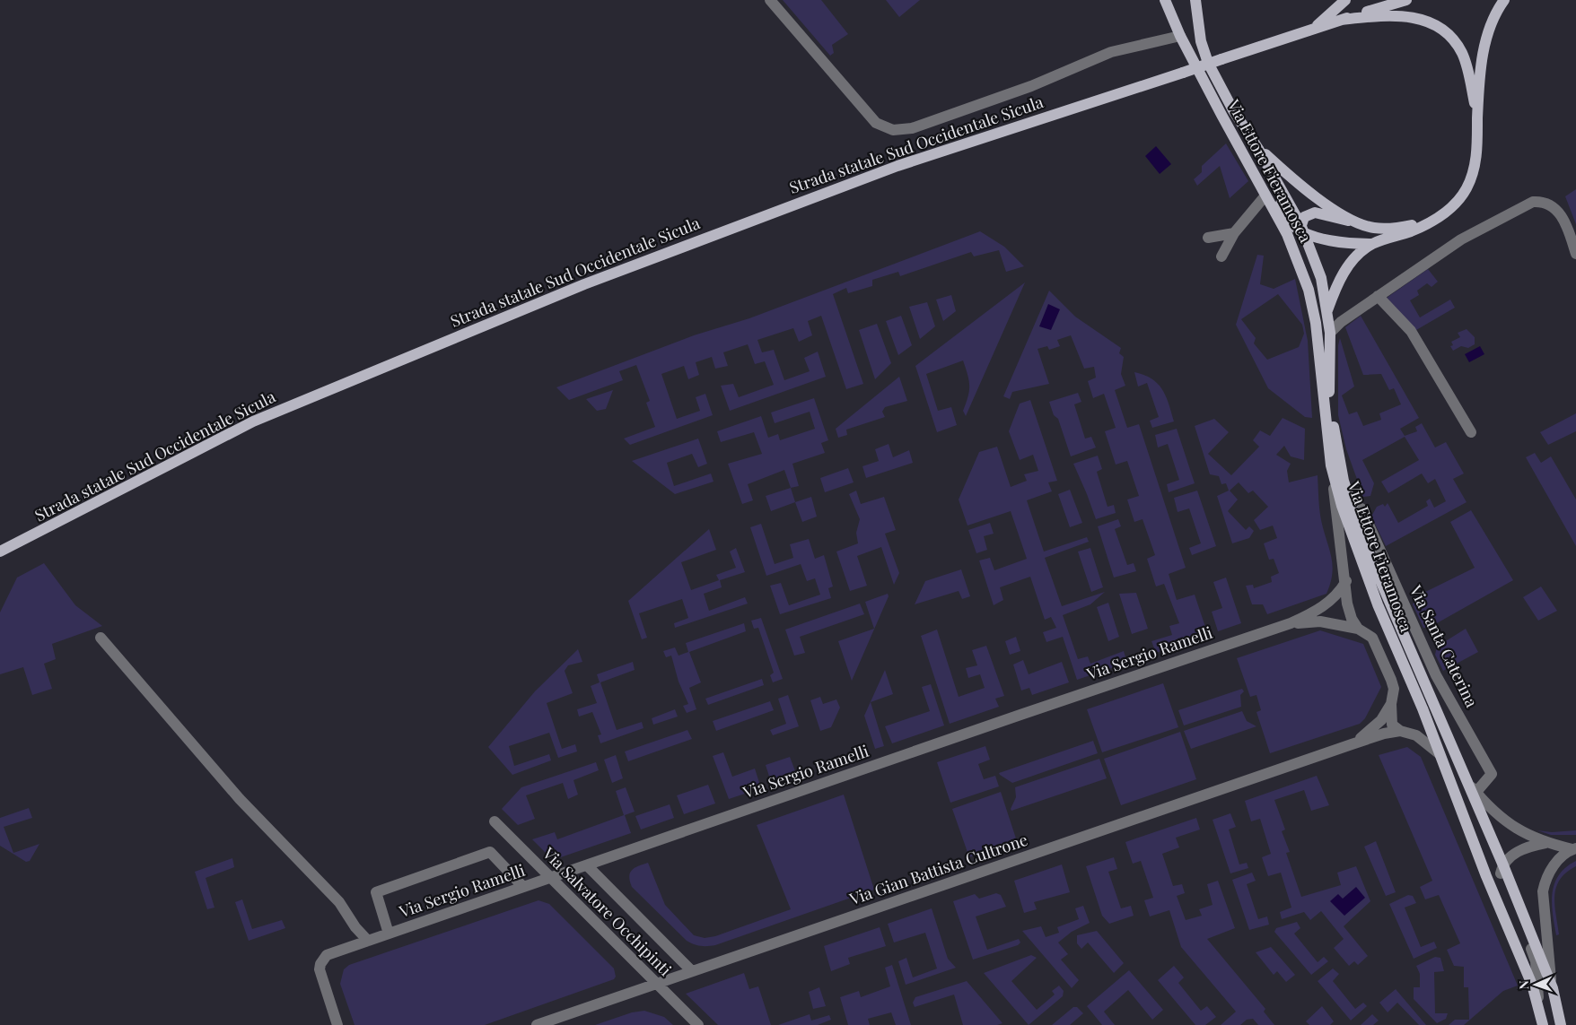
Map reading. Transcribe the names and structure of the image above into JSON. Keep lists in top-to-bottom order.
{
  "streets": {
    "main road": ["Strada statale Sud Occidentale Sicula", "Via Ettore Fieramosca"],
    "street": [
      "Via Santa Caterina",
      "Via Sergio Ramelli",
      "Via Gian Battista Cultrone",
      "Via Salvatore Occhipinti"
    ]
  },
  "crossings": [
    ["Via Sergio Ramelli", "Via Salvatore Occhipinti"],
    ["Via Gian Battista Cultrone", "Via Salvatore Occhipinti"]
  ],
  "north": "left"
}
